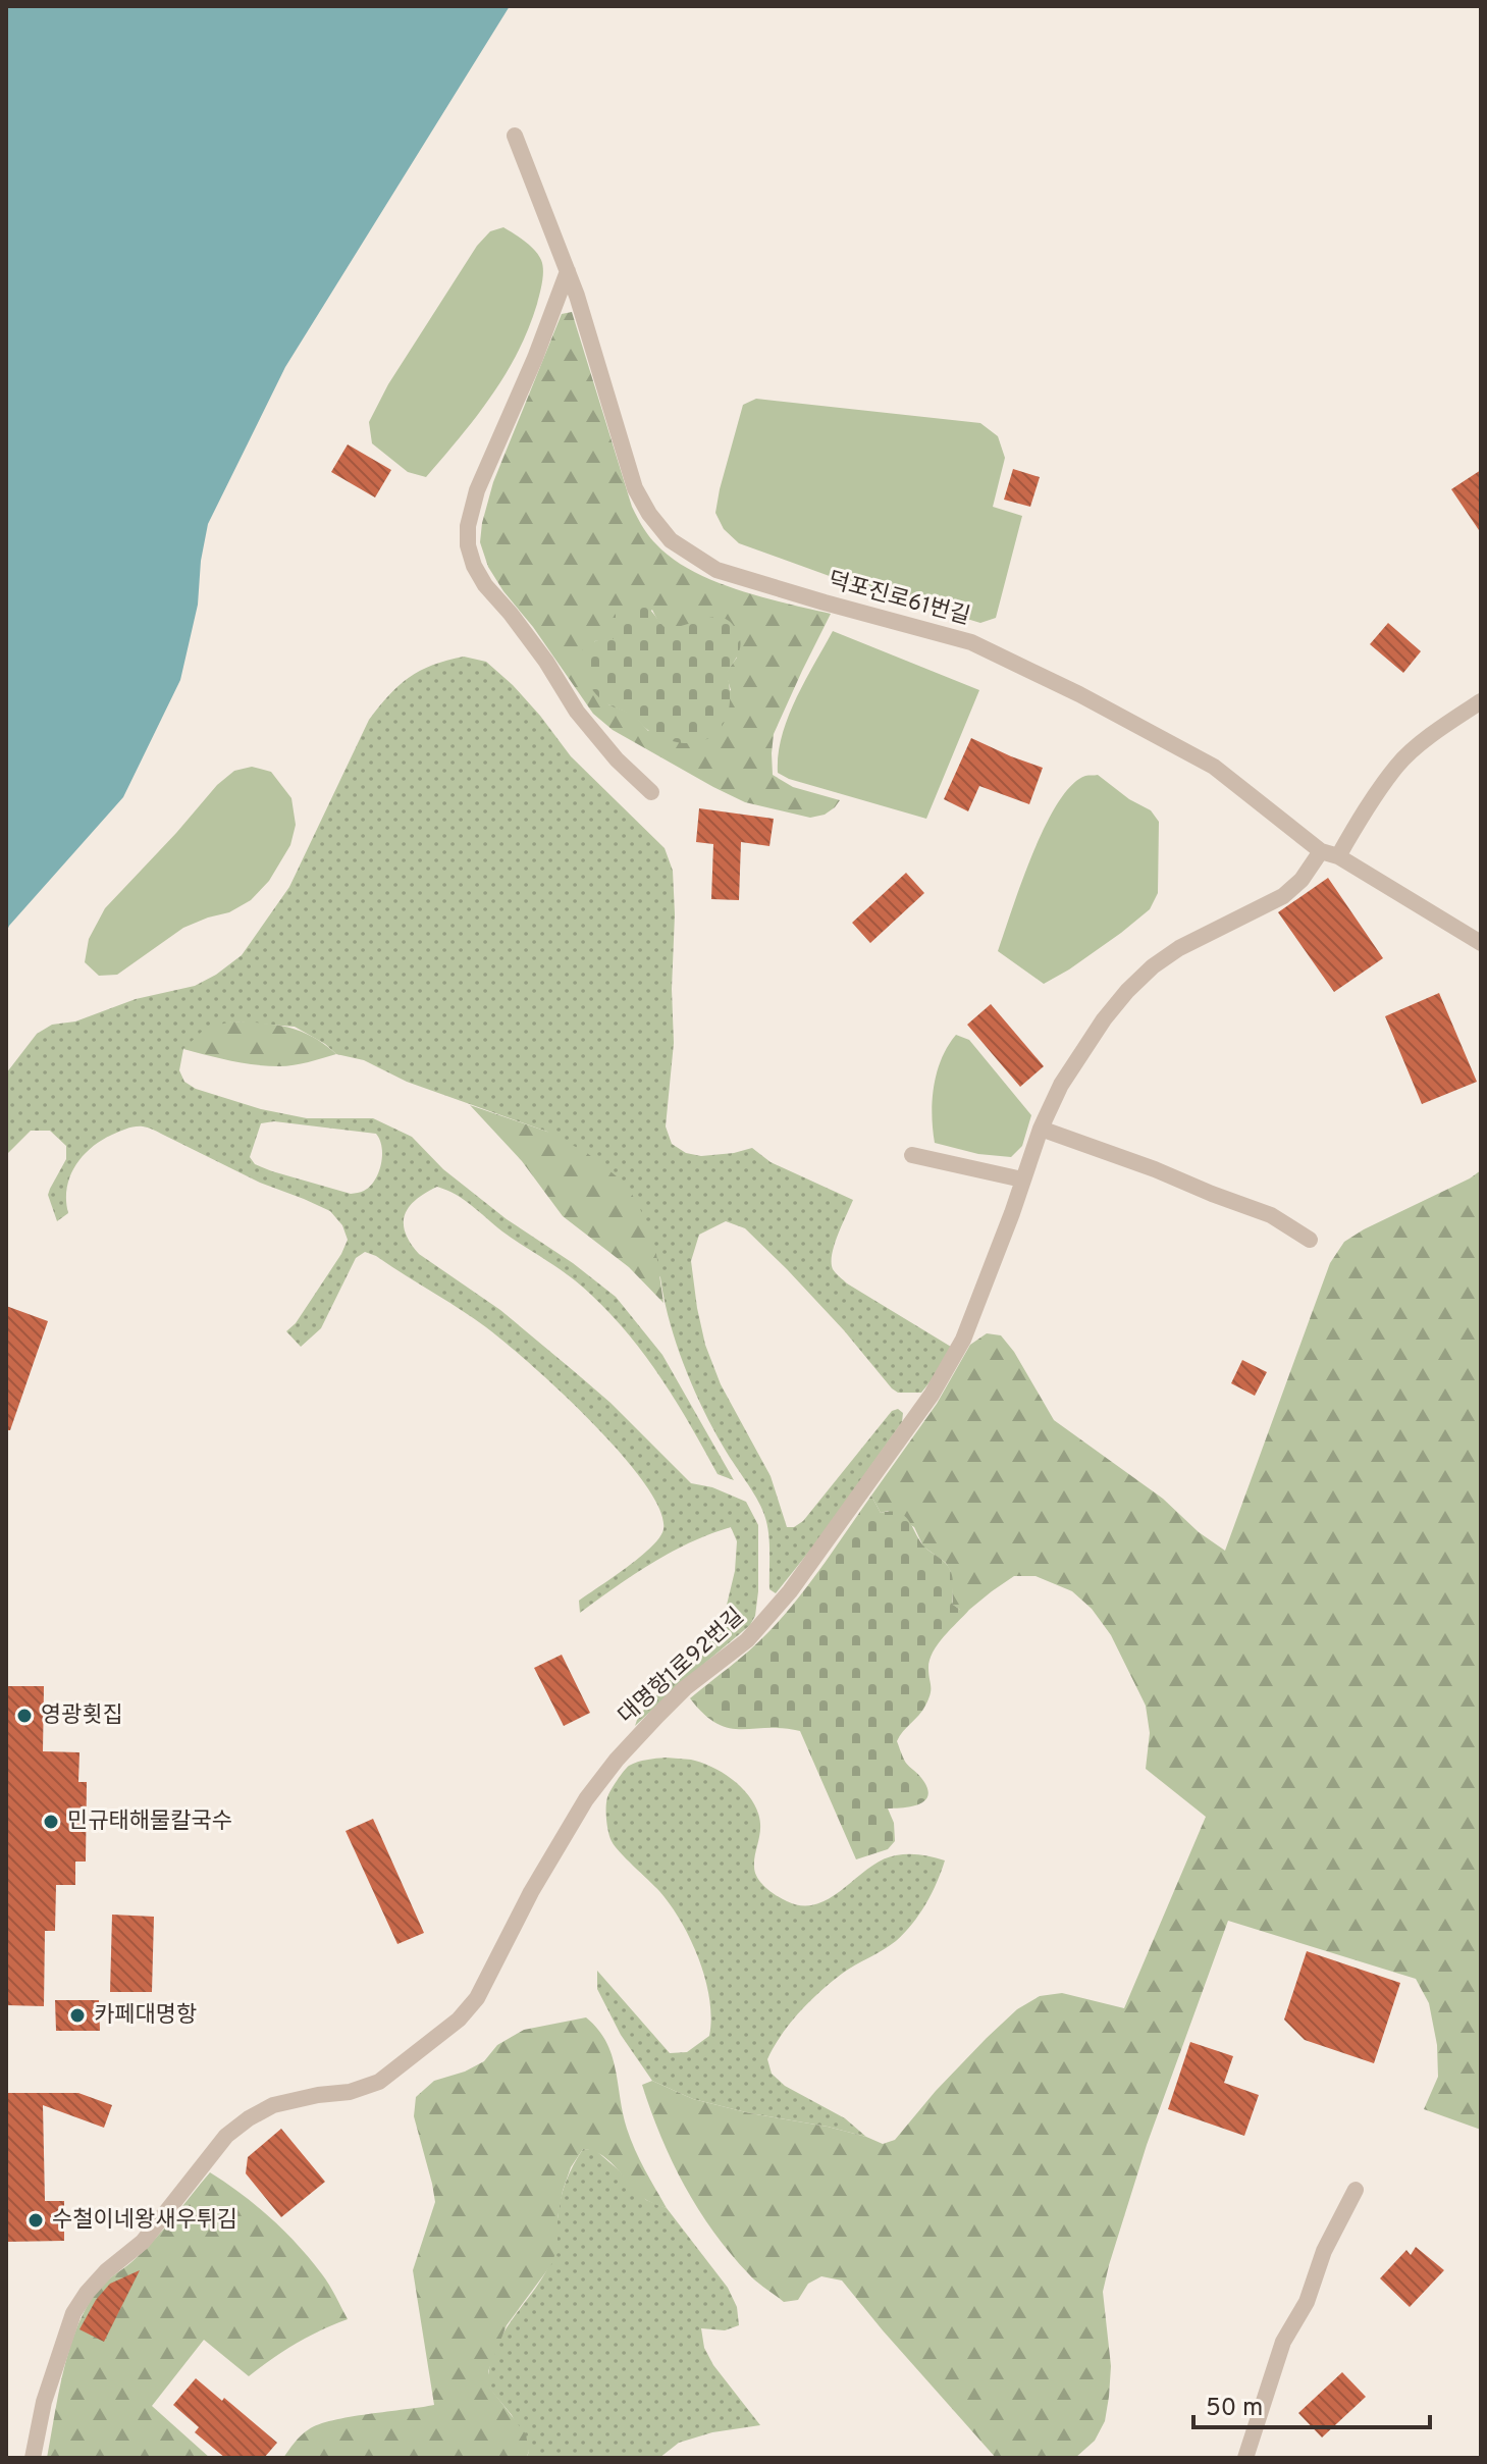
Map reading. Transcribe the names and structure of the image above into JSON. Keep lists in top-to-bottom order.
{
  "streets": {
    "lane": ["덕포진로61번길", "대명항1로92번길"]
  },
  "crossings": [
    ["덕포진로61번길", "대명항1로92번길"]
  ],
  "places": [
    "영광횟집",
    "민규태해물칼국수",
    "카페대명항",
    "수철이네왕새우튀김"
  ],
  "scale_bar": "50 m"
}
